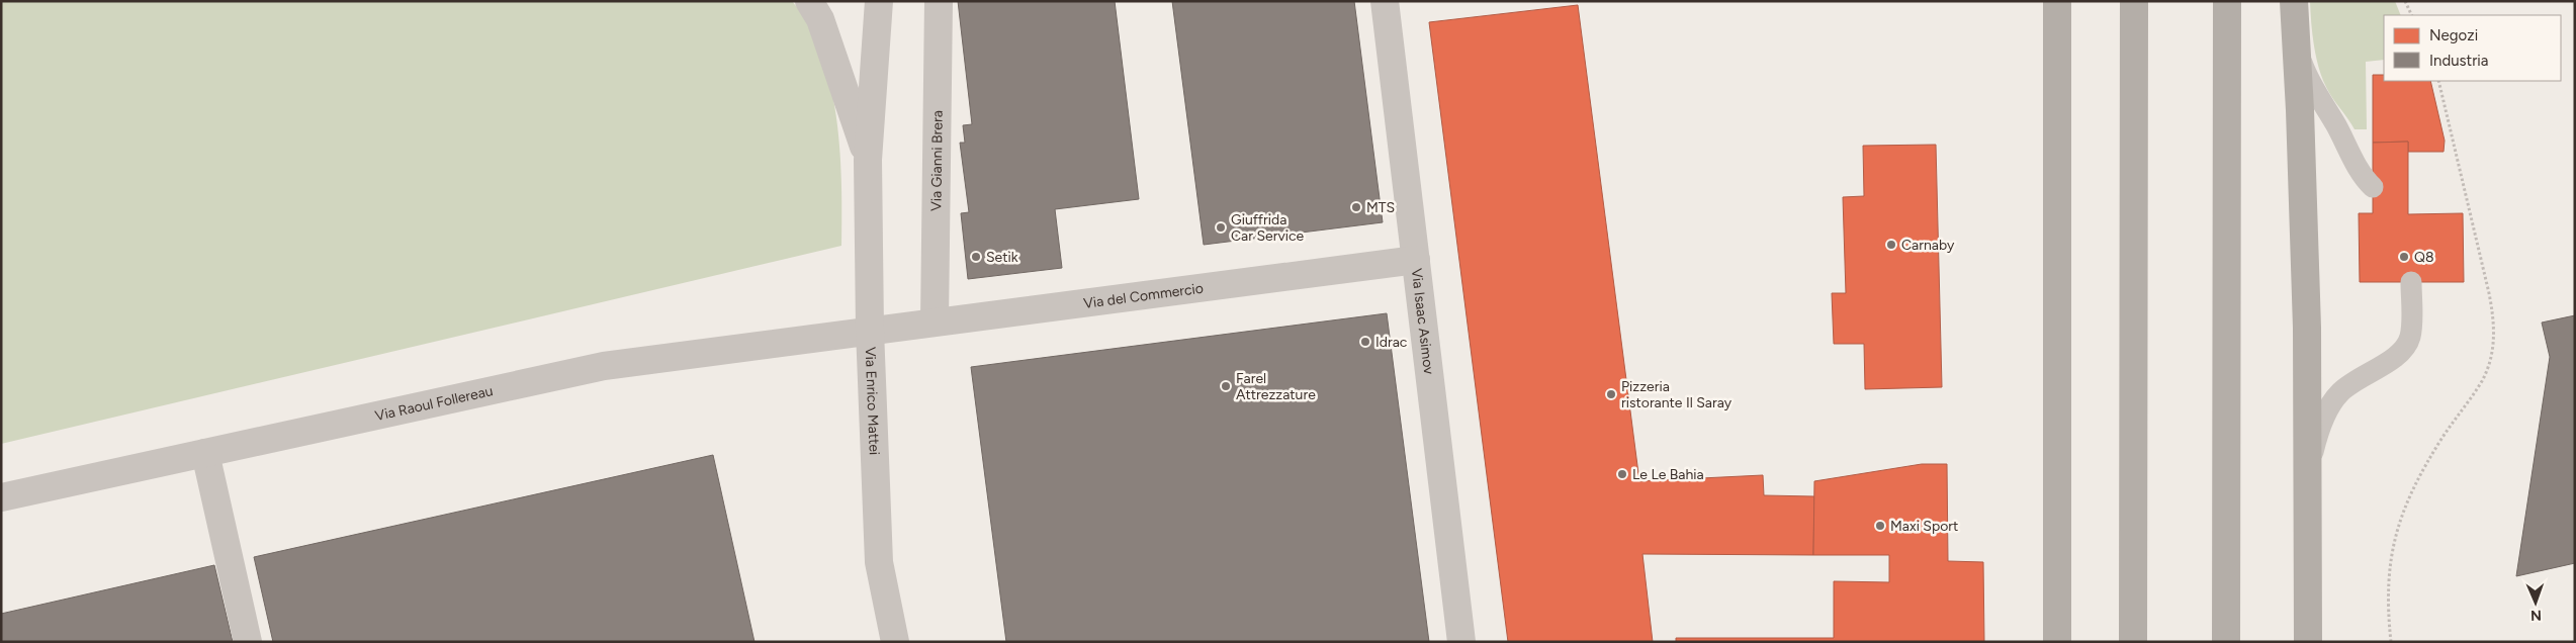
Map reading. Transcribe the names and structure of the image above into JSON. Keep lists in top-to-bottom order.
{
  "streets": {
    "street": [
      "Via Gianni Brera",
      "Via del Commercio",
      "Via Isaac Asimov",
      "Via Enrico Mattei",
      "Via Raoul Follereau"
    ]
  },
  "crossings": [
    ["Via Gianni Brera", "Via del Commercio"],
    ["Via del Commercio", "Via Isaac Asimov"],
    ["Via del Commercio", "Via Enrico Mattei"],
    ["Via del Commercio", "Via Raoul Follereau"],
    ["Via Enrico Mattei", "Via Raoul Follereau"]
  ],
  "places": [
    "MTS",
    "Giuffrida Car Service",
    "Carnaby",
    "Setik",
    "Q8",
    "Idrac",
    "Farel Attrezzature",
    "Pizzeria ristorante Il Saray",
    "Le Le Bahia",
    "Maxi Sport"
  ],
  "legend": ["Negozi", "Industria"],
  "north": "bottom"
}
